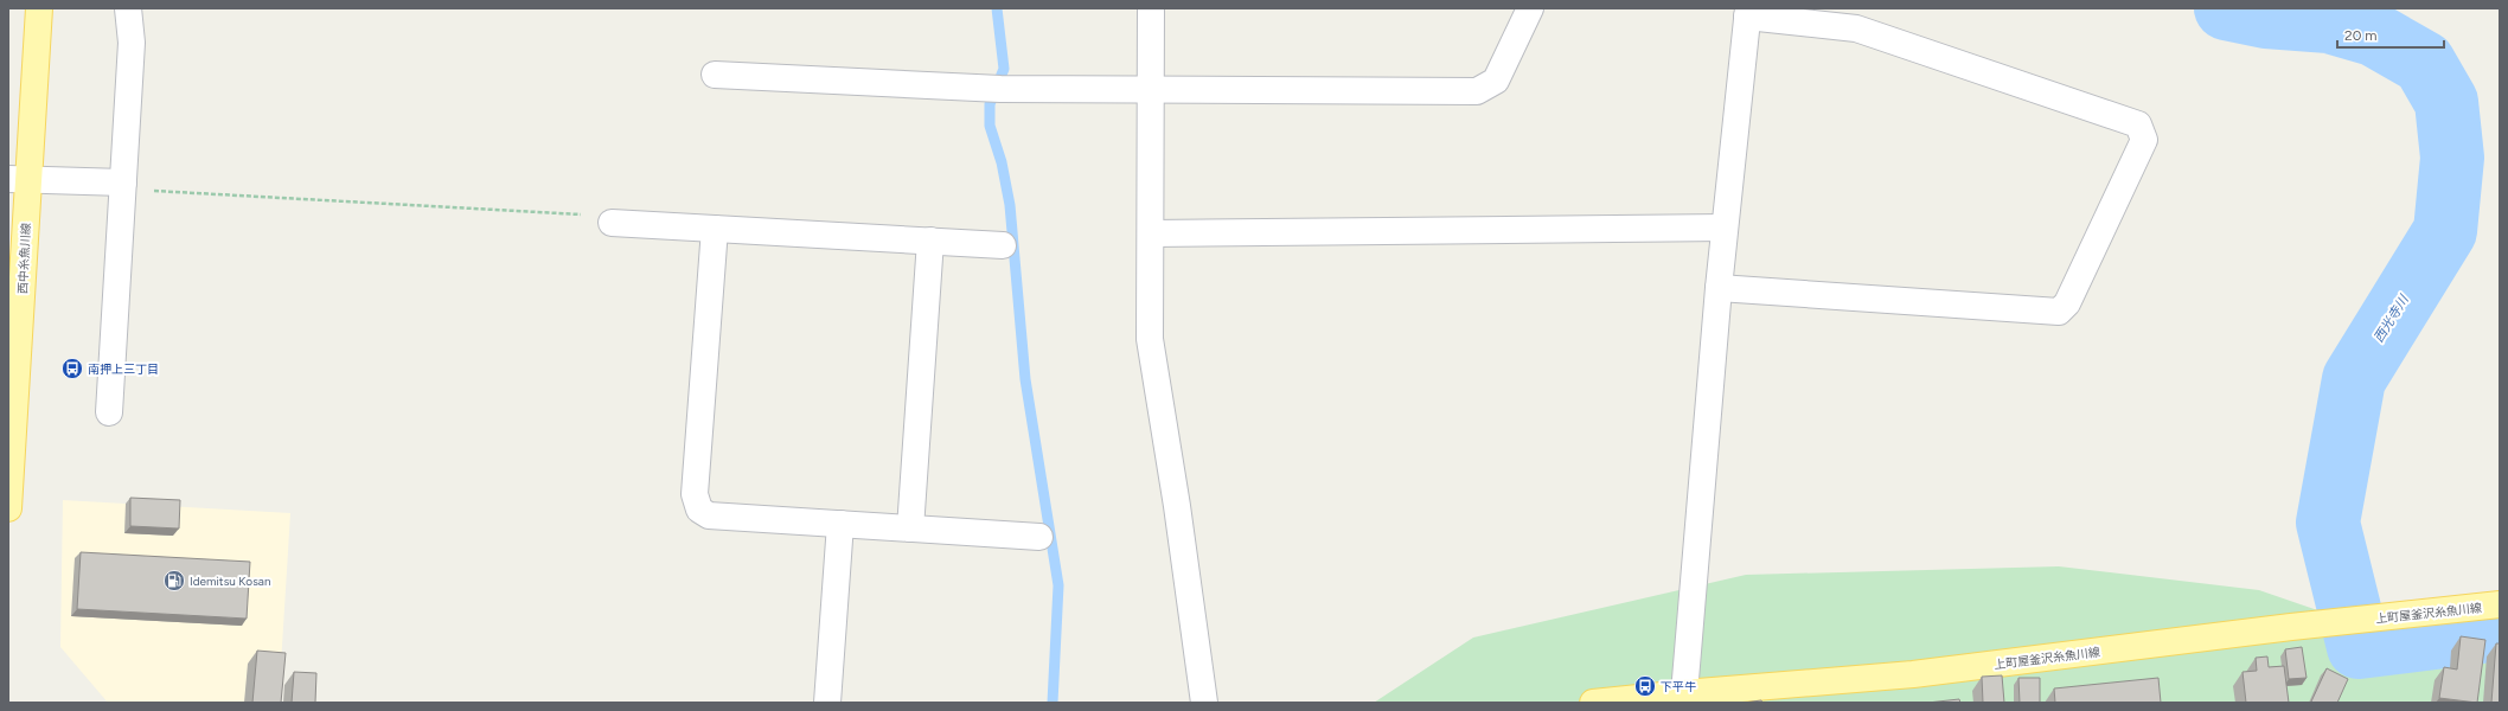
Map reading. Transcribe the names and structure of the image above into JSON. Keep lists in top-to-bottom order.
{
  "streets": {
    "main road": ["西中糸魚川線", "上町屋釜沢糸魚川線"]
  },
  "water": ["西光寺川"],
  "places": {
    "bus stop": ["南押上三丁目", "下平牛"],
    "fuel station": ["Idemitsu Kosan"]
  },
  "scale_bar": "20 m"
}
